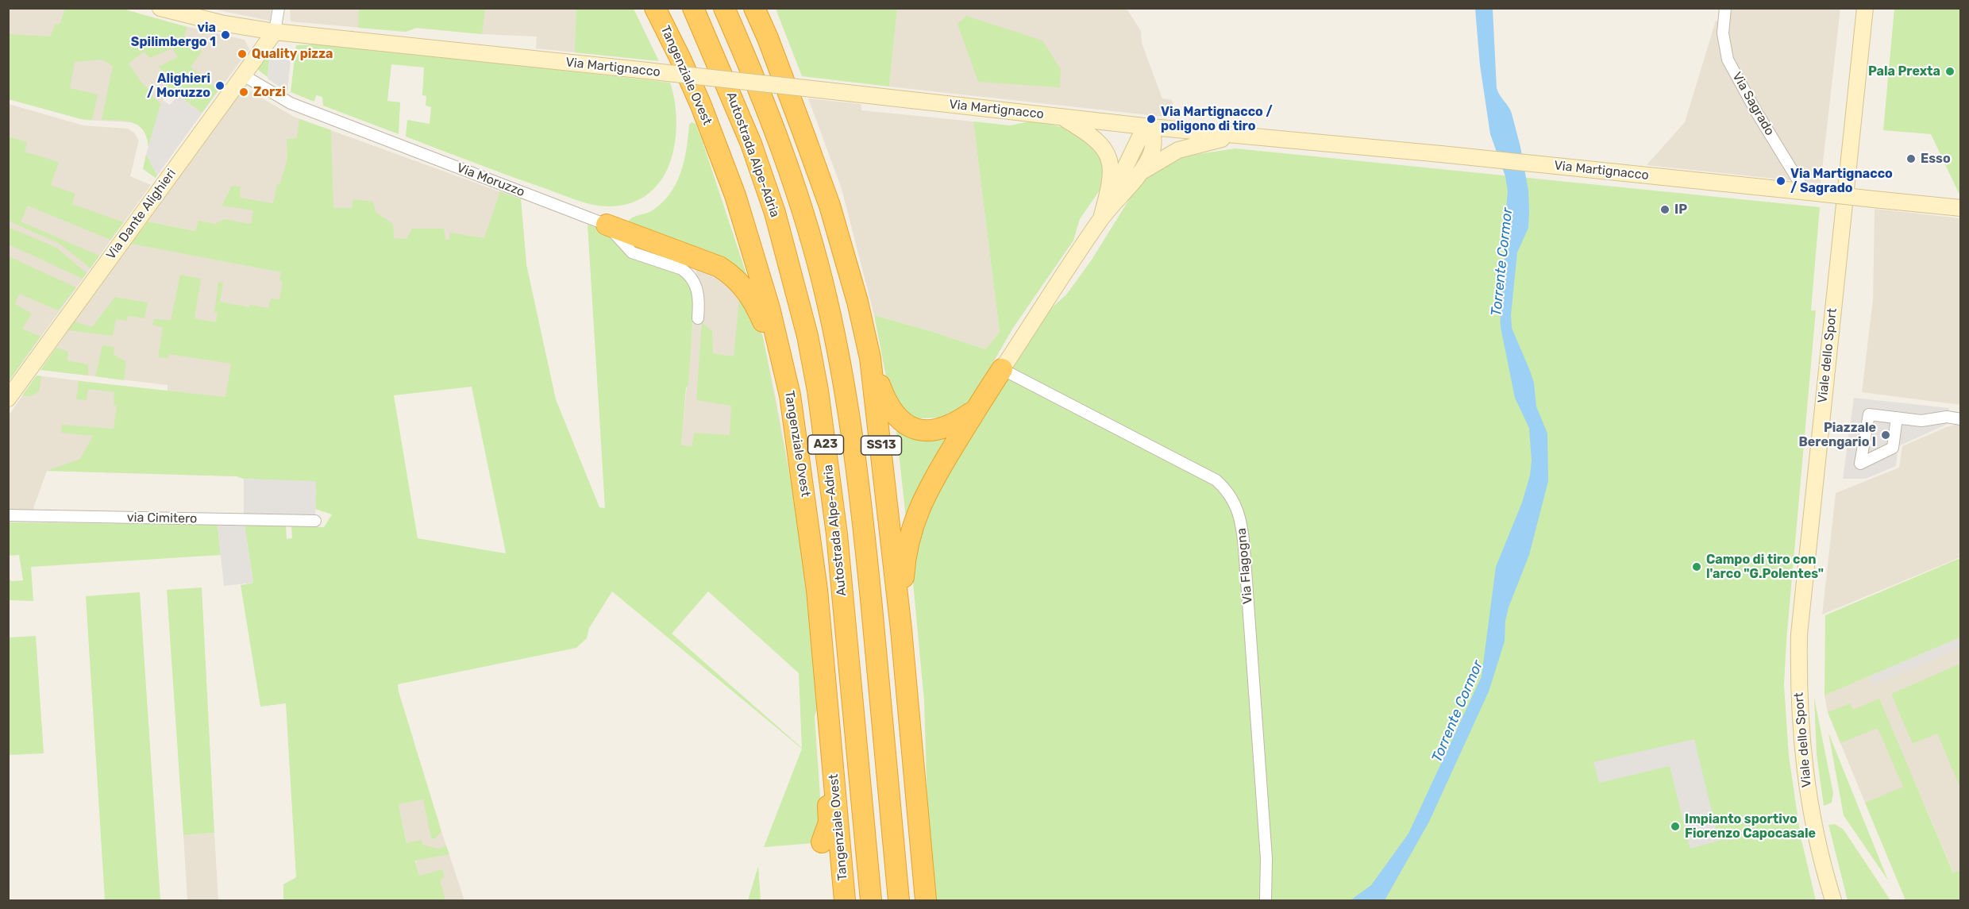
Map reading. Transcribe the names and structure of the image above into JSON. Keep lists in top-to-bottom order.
{
  "streets": {
    "highway": [
      "Tangenziale Ovest",
      "Autostrada Alpe-Adria",
      "A23",
      "SS13"
    ],
    "main road": ["Via Martignacco", "Via Dante Alighieri", "Viale dello Sport"],
    "street": [
      "Via Sagrado",
      "Via Moruzzo",
      "via Cimitero",
      "Via Flagogna"
    ]
  },
  "crossings": [
    ["Via Martignacco", "Via Sagrado"],
    ["Via Martignacco", "Via Dante Alighieri"],
    ["Via Martignacco", "Via Flagogna"],
    ["Via Moruzzo", "Via Dante Alighieri"]
  ],
  "water": ["Torrente Cormor"],
  "places": [
    "via Spilimbergo 1",
    "Quality pizza",
    "Pala Prexta",
    "Alighieri / Moruzzo",
    "Zorzi",
    "Via Martignacco / poligono di tiro",
    "Esso",
    "Via Martignacco / Sagrado",
    "IP",
    "Piazzale Berengario I",
    "Campo di tiro con l'arco \"G.Polentes\"",
    "Impianto sportivo Fiorenzo Capocasale"
  ]
}
